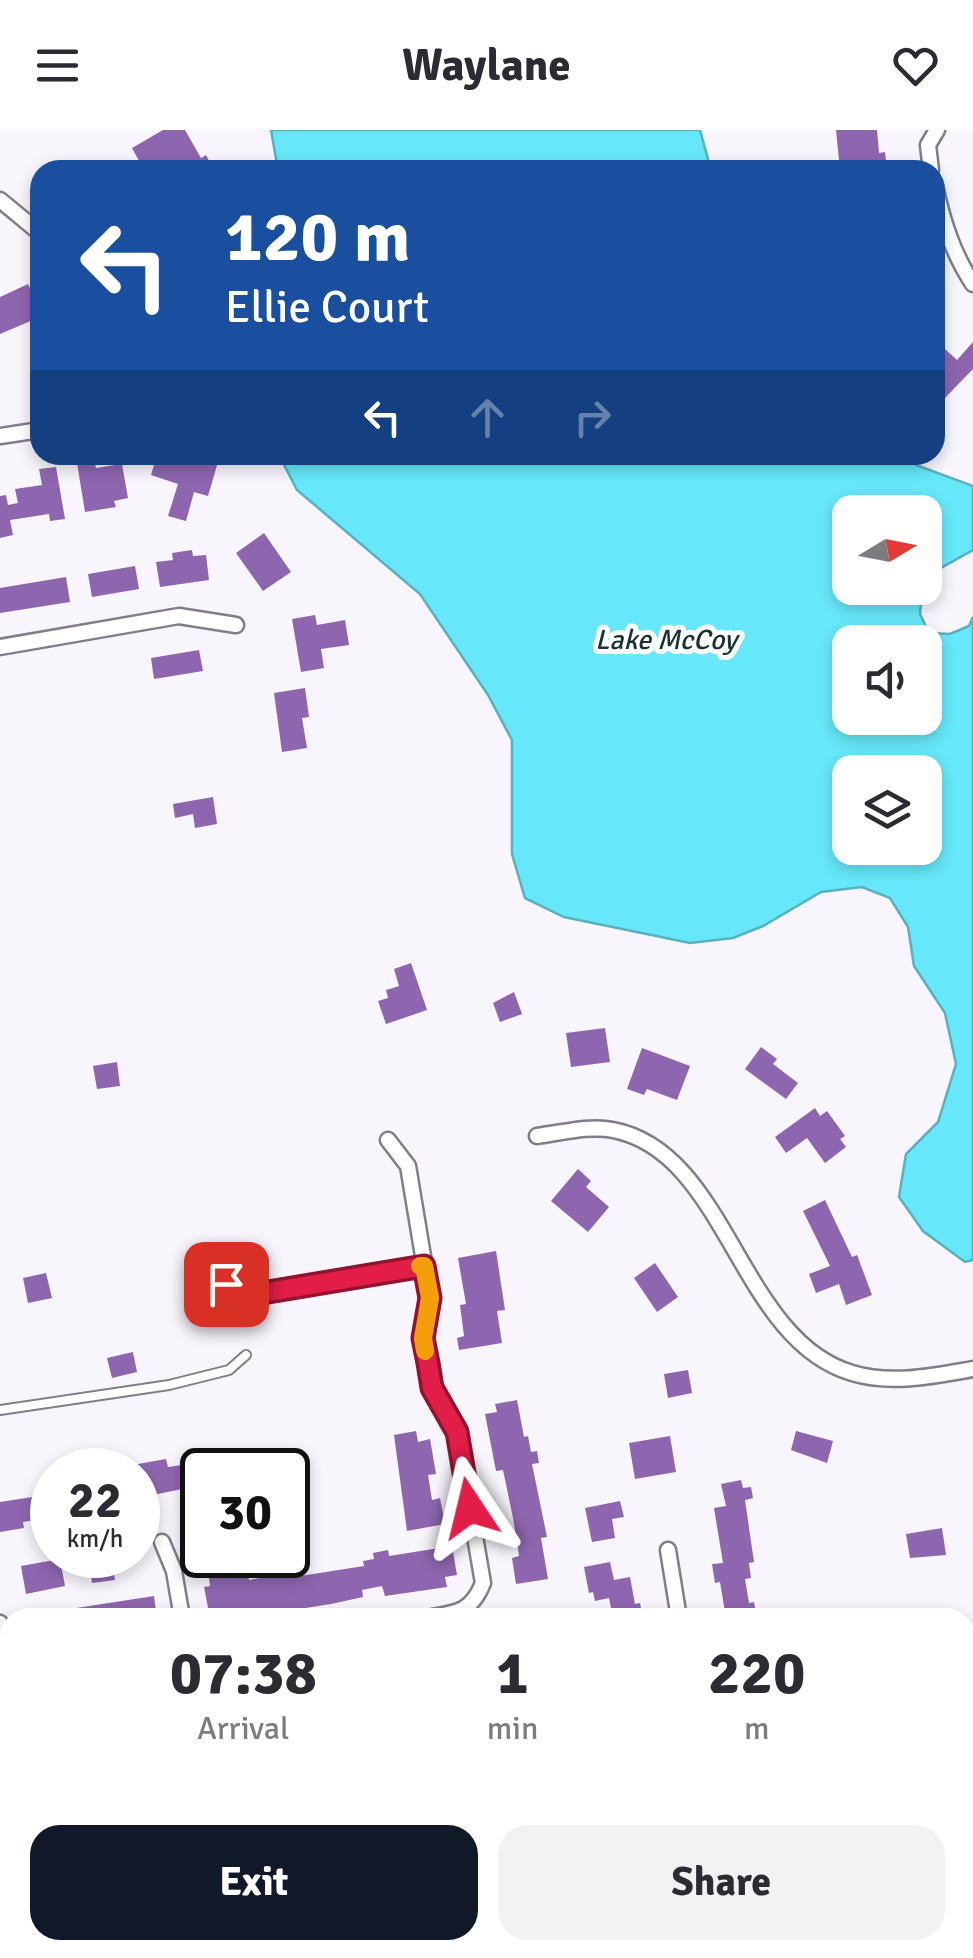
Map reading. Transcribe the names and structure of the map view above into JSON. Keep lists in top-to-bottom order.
{
  "water": ["Lake McCoy"],
  "north": "right",
  "page": {
    "header": "Waylane",
    "turn": ["120 m", "Ellie Court"],
    "speed": "22 km/h",
    "limit": "30",
    "eta": [
      "07:38",
      "Arrival",
      "1",
      "min",
      "220",
      "m"
    ],
    "buttons": ["Exit", "Share"]
  }
}
